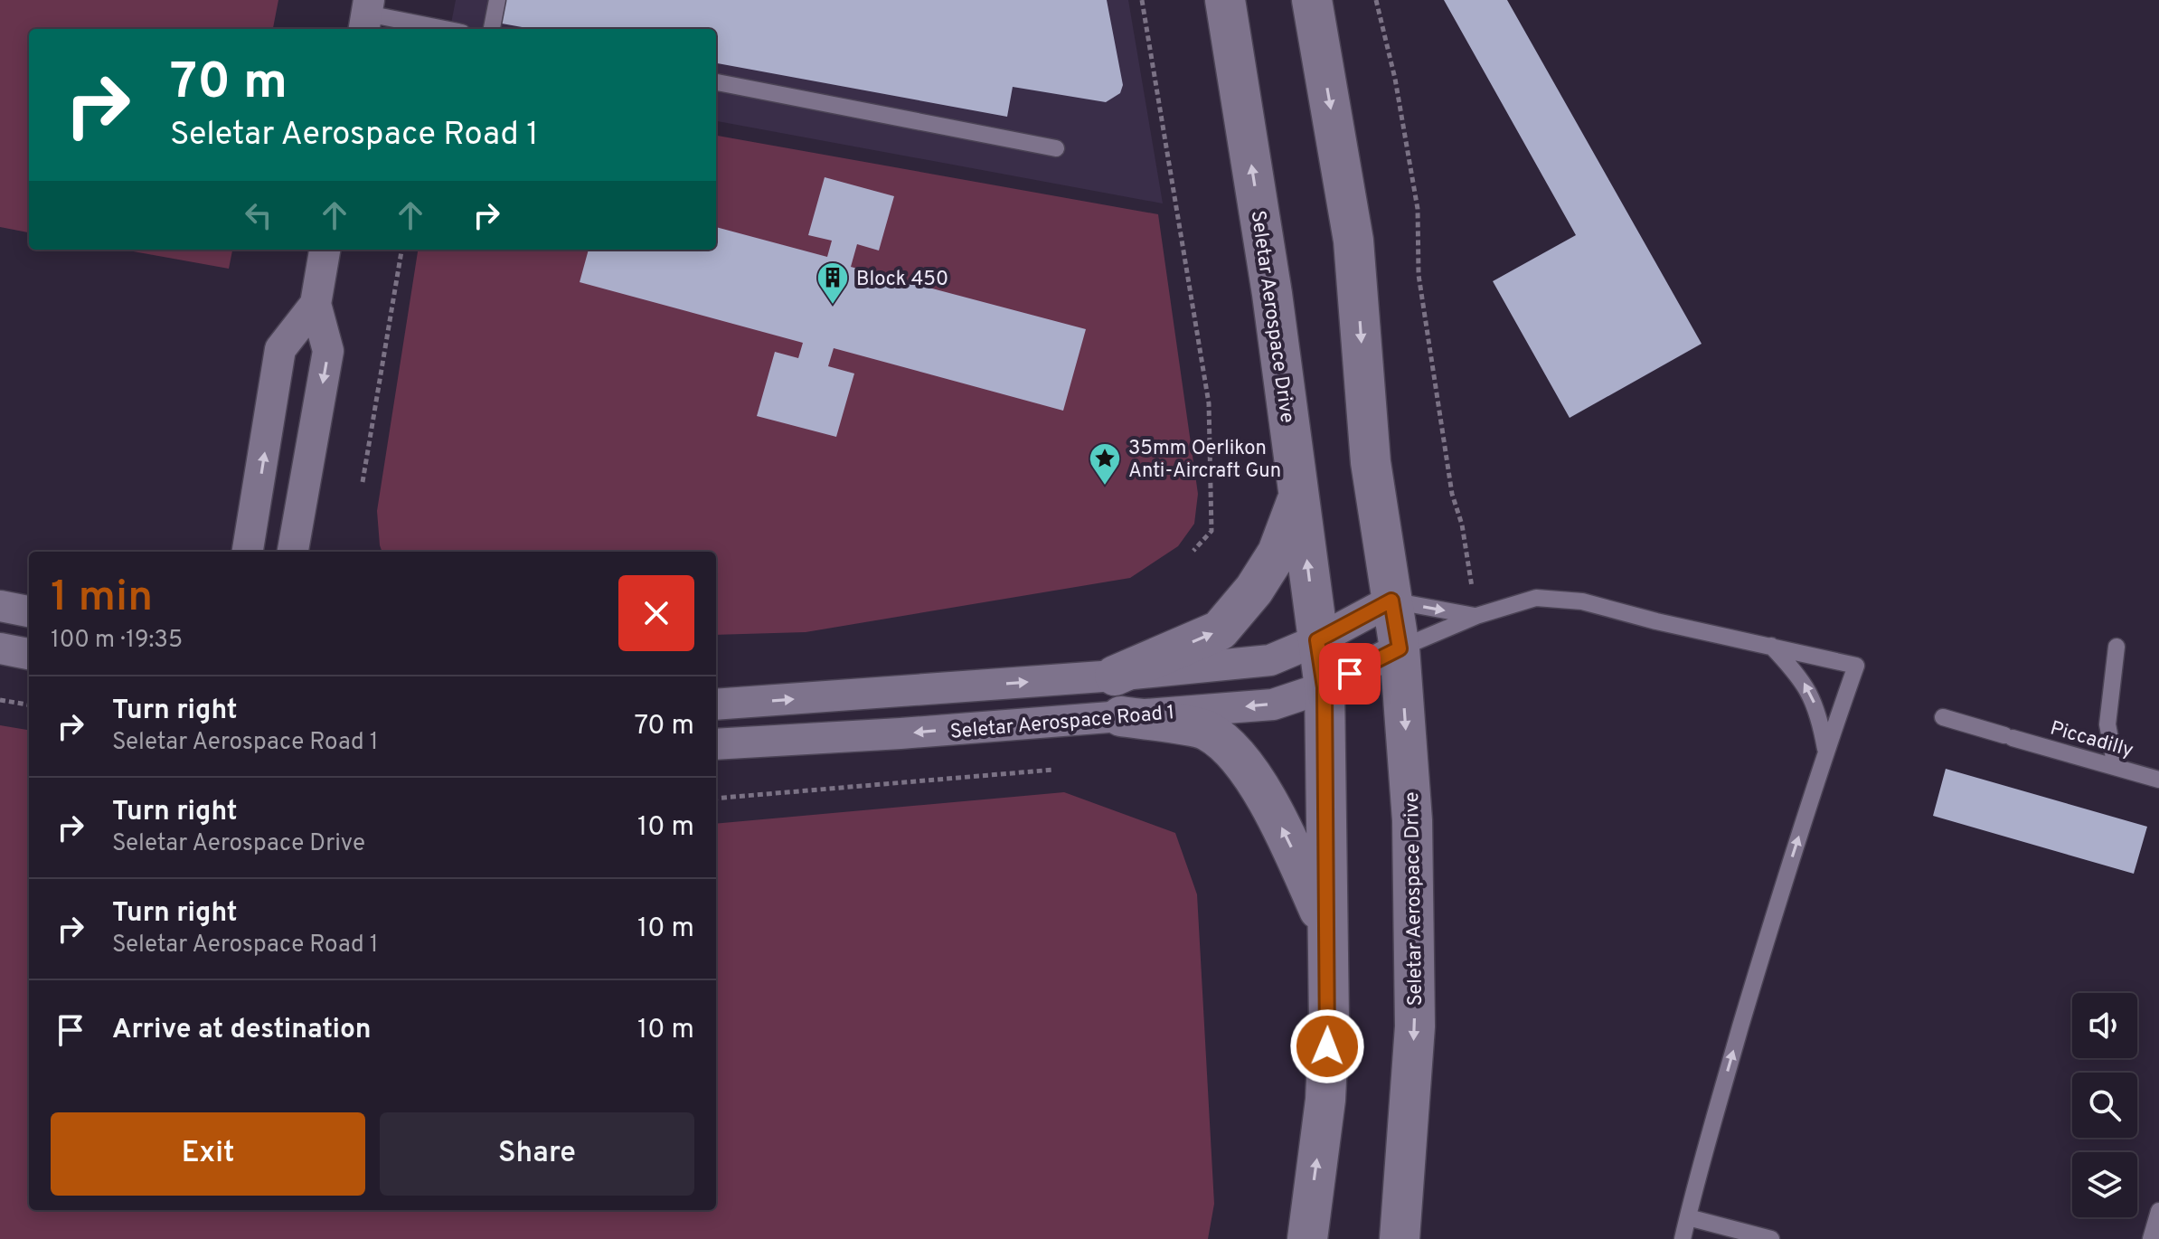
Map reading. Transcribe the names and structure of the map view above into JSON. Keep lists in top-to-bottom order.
{
  "streets": {
    "street": ["Seletar Aerospace Drive", "Seletar Aerospace Road 1"],
    "lane": ["Piccadilly"]
  },
  "crossings": [
    ["Seletar Aerospace Drive", "Seletar Aerospace Road 1"]
  ],
  "places": {
    "building": ["Block 450"],
    "place": ["35mm Oerlikon Anti-Aircraft Gun"]
  },
  "page": {
    "turn": ["70 m", "Seletar Aerospace Road 1"],
    "heading": ["1 min", "100 m · 19:35"],
    "list": [
      {
        "name": "Turn right",
        "note": "Seletar Aerospace Road 1",
        "value": "70 m"
      },
      {
        "name": "Turn right",
        "note": "Seletar Aerospace Drive",
        "value": "10 m"
      },
      {
        "name": "Turn right",
        "note": "Seletar Aerospace Road 1",
        "value": "10 m"
      },
      {
        "name": "Arrive at destination",
        "value": "10 m"
      }
    ],
    "buttons": ["Exit", "Share"]
  }
}
